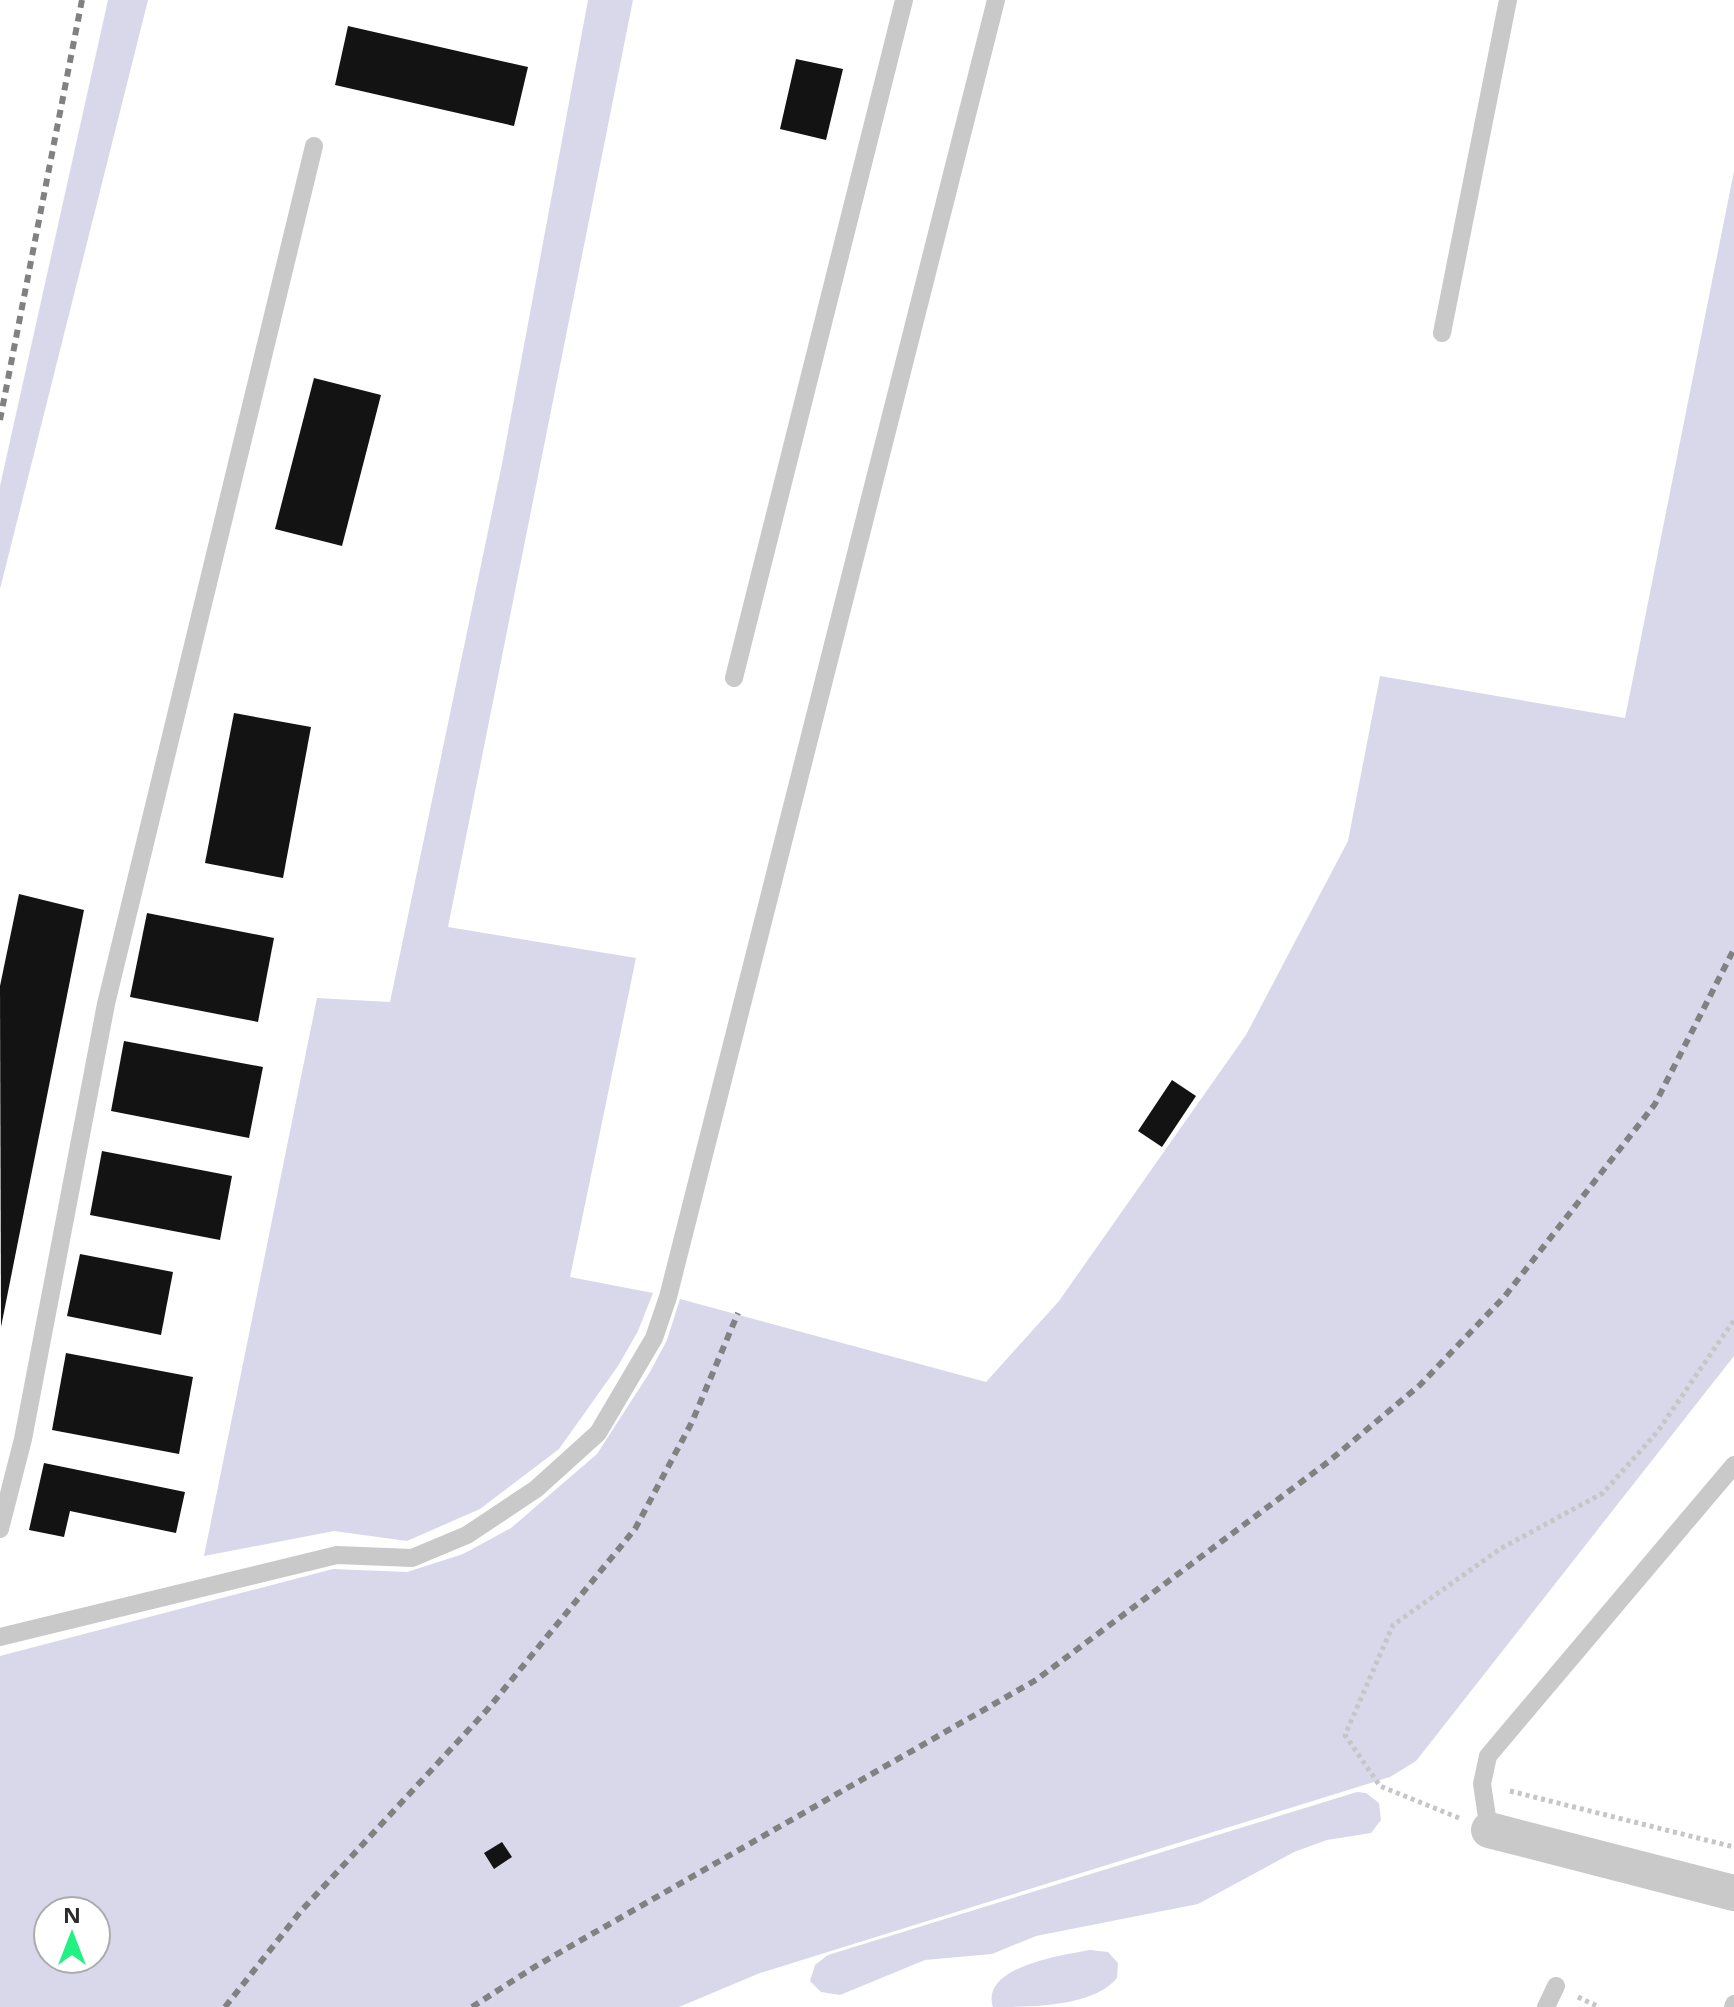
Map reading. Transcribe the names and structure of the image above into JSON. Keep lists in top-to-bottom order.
{
  "north": "top"
}
